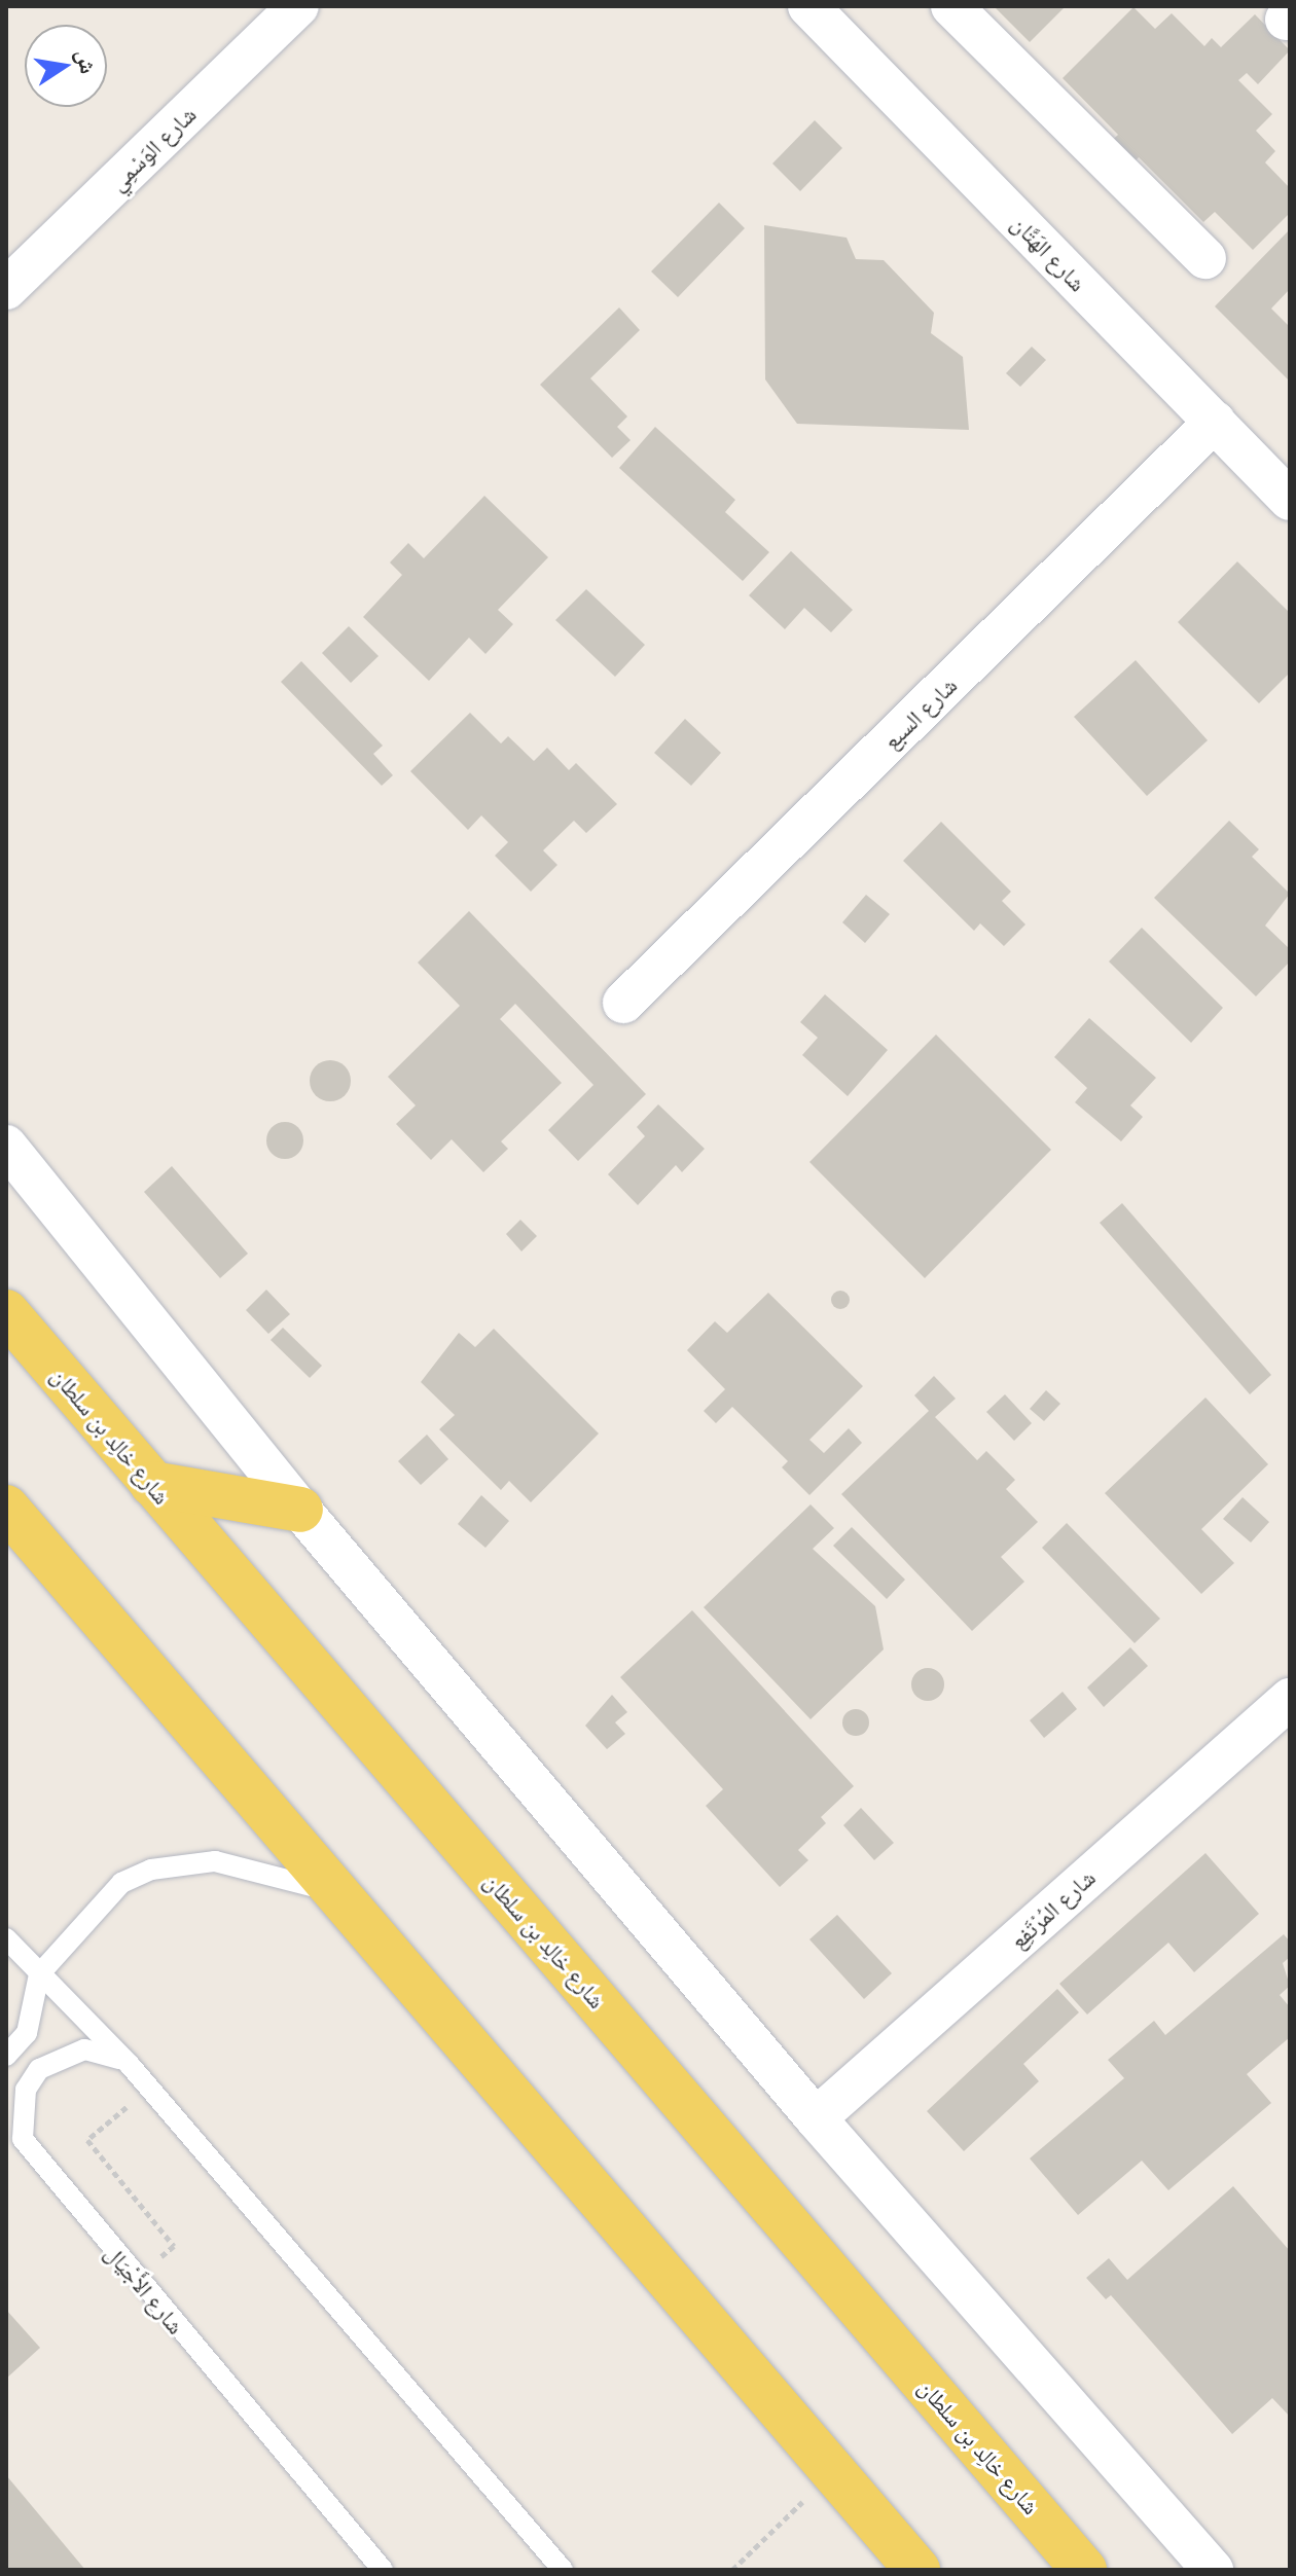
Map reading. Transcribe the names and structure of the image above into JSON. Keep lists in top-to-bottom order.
{
  "streets": {
    "main road": ["شارع خالِد بن سلطان"],
    "street": [
      "شارع الوَسْمِي",
      "شارع الهَتَّان",
      "شارع السبع",
      "شارع المُرْتَفِع"
    ],
    "lane": ["شارع الأَجْيَال"]
  },
  "crossings": [
    ["شارع الهَتَّان", "شارع السبع"]
  ],
  "north": "right"
}
